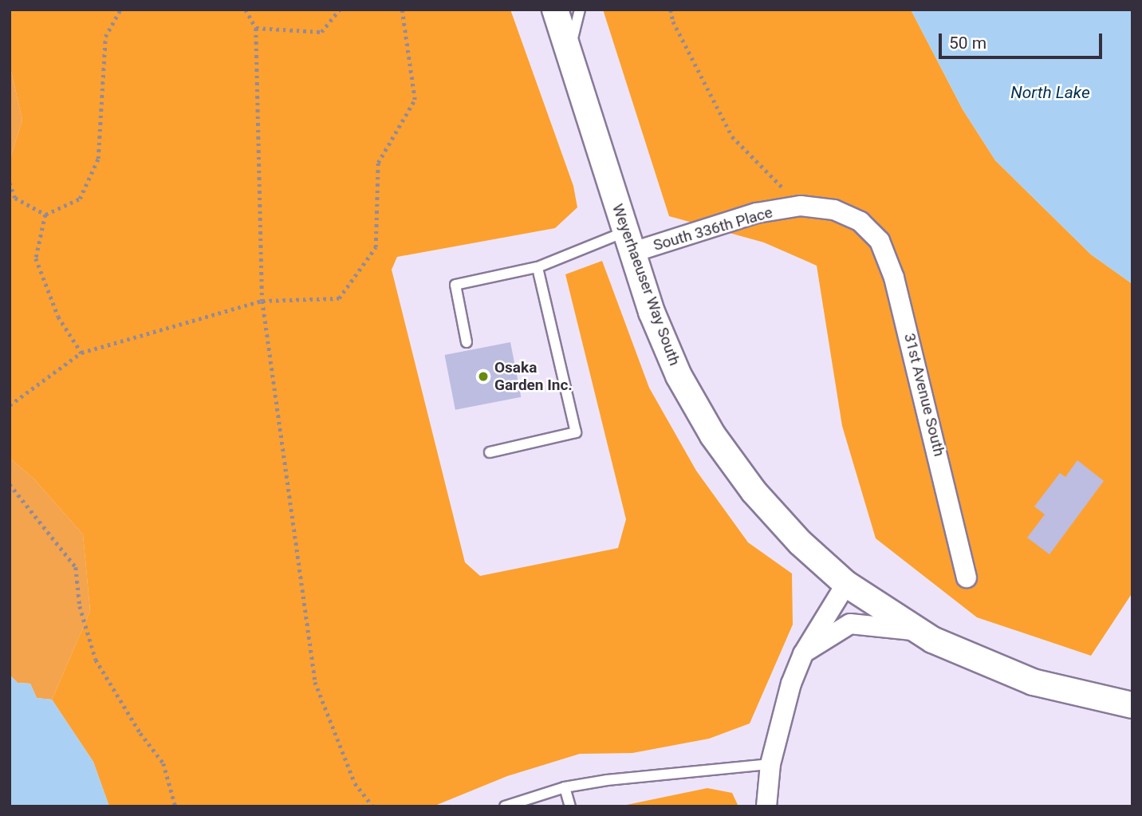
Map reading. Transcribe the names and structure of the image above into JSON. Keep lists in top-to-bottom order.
{
  "streets": {
    "street": ["South 336th Place", "Weyerhaeuser Way South", "31st Avenue South"]
  },
  "crossings": [
    ["South 336th Place", "Weyerhaeuser Way South"],
    ["South 336th Place", "31st Avenue South"]
  ],
  "water": ["North Lake"],
  "places": ["Osaka Garden Inc."],
  "scale_bar": "50 m"
}
